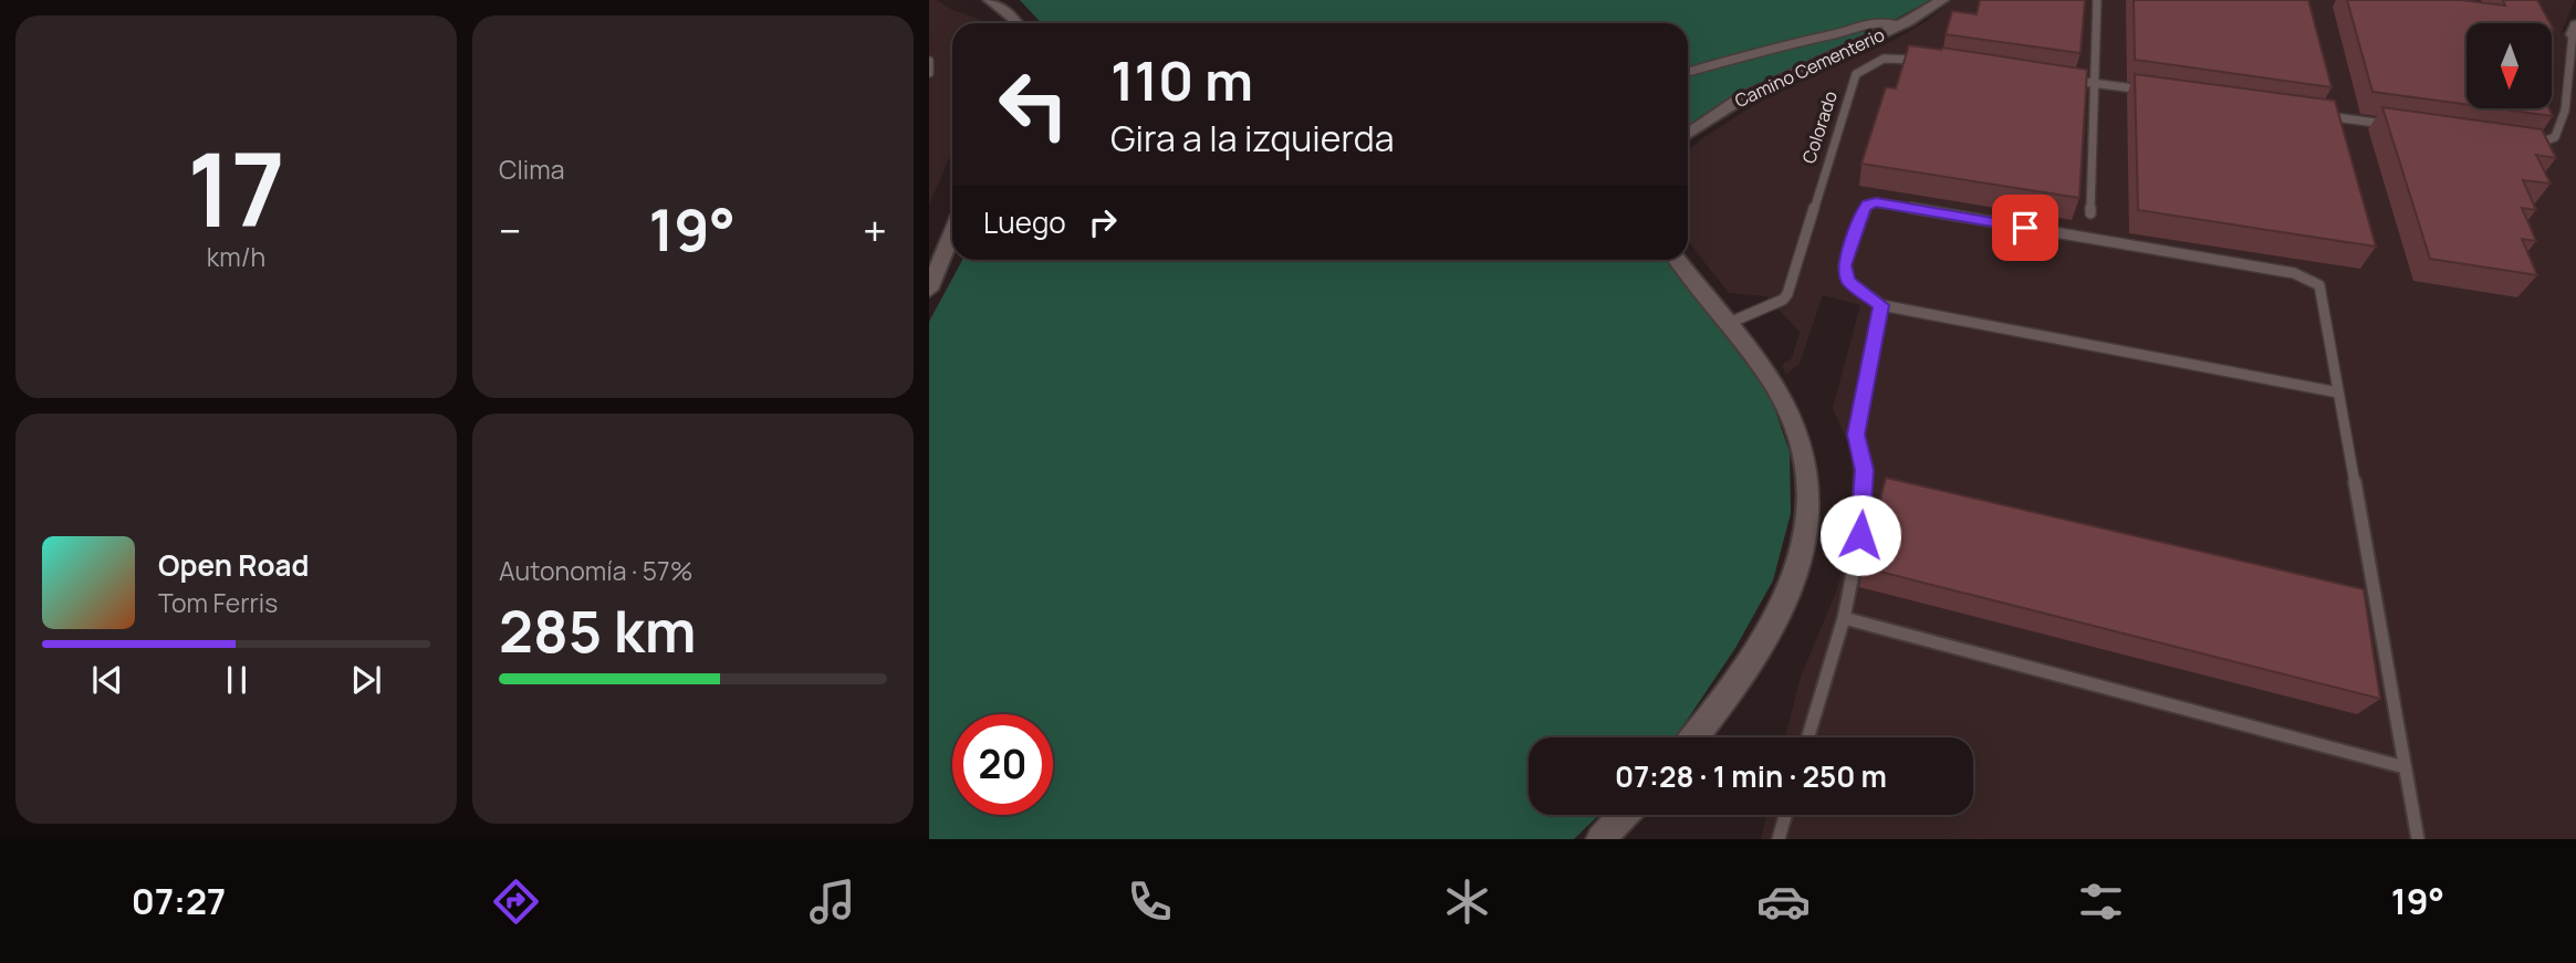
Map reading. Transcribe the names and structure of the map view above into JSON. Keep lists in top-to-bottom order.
{
  "streets": {
    "street": ["Camino Cementerio"],
    "lane": ["Colorado"]
  },
  "north": "bottom",
  "page": {
    "tile": [
      ["17", "km/h"],
      "Clima",
      ["Autonomía · 57%", "285 km"]
    ],
    "turn": ["110 m", "Gira a la izquierda"],
    "then": "Luego",
    "heat": ["−", "19°", "+"],
    "song": ["Open Road", "Tom Ferris"],
    "limit": "20",
    "trip": "07:28 · 1 min · 250 m",
    "tabs": ["07:27", "19°"]
  }
}
